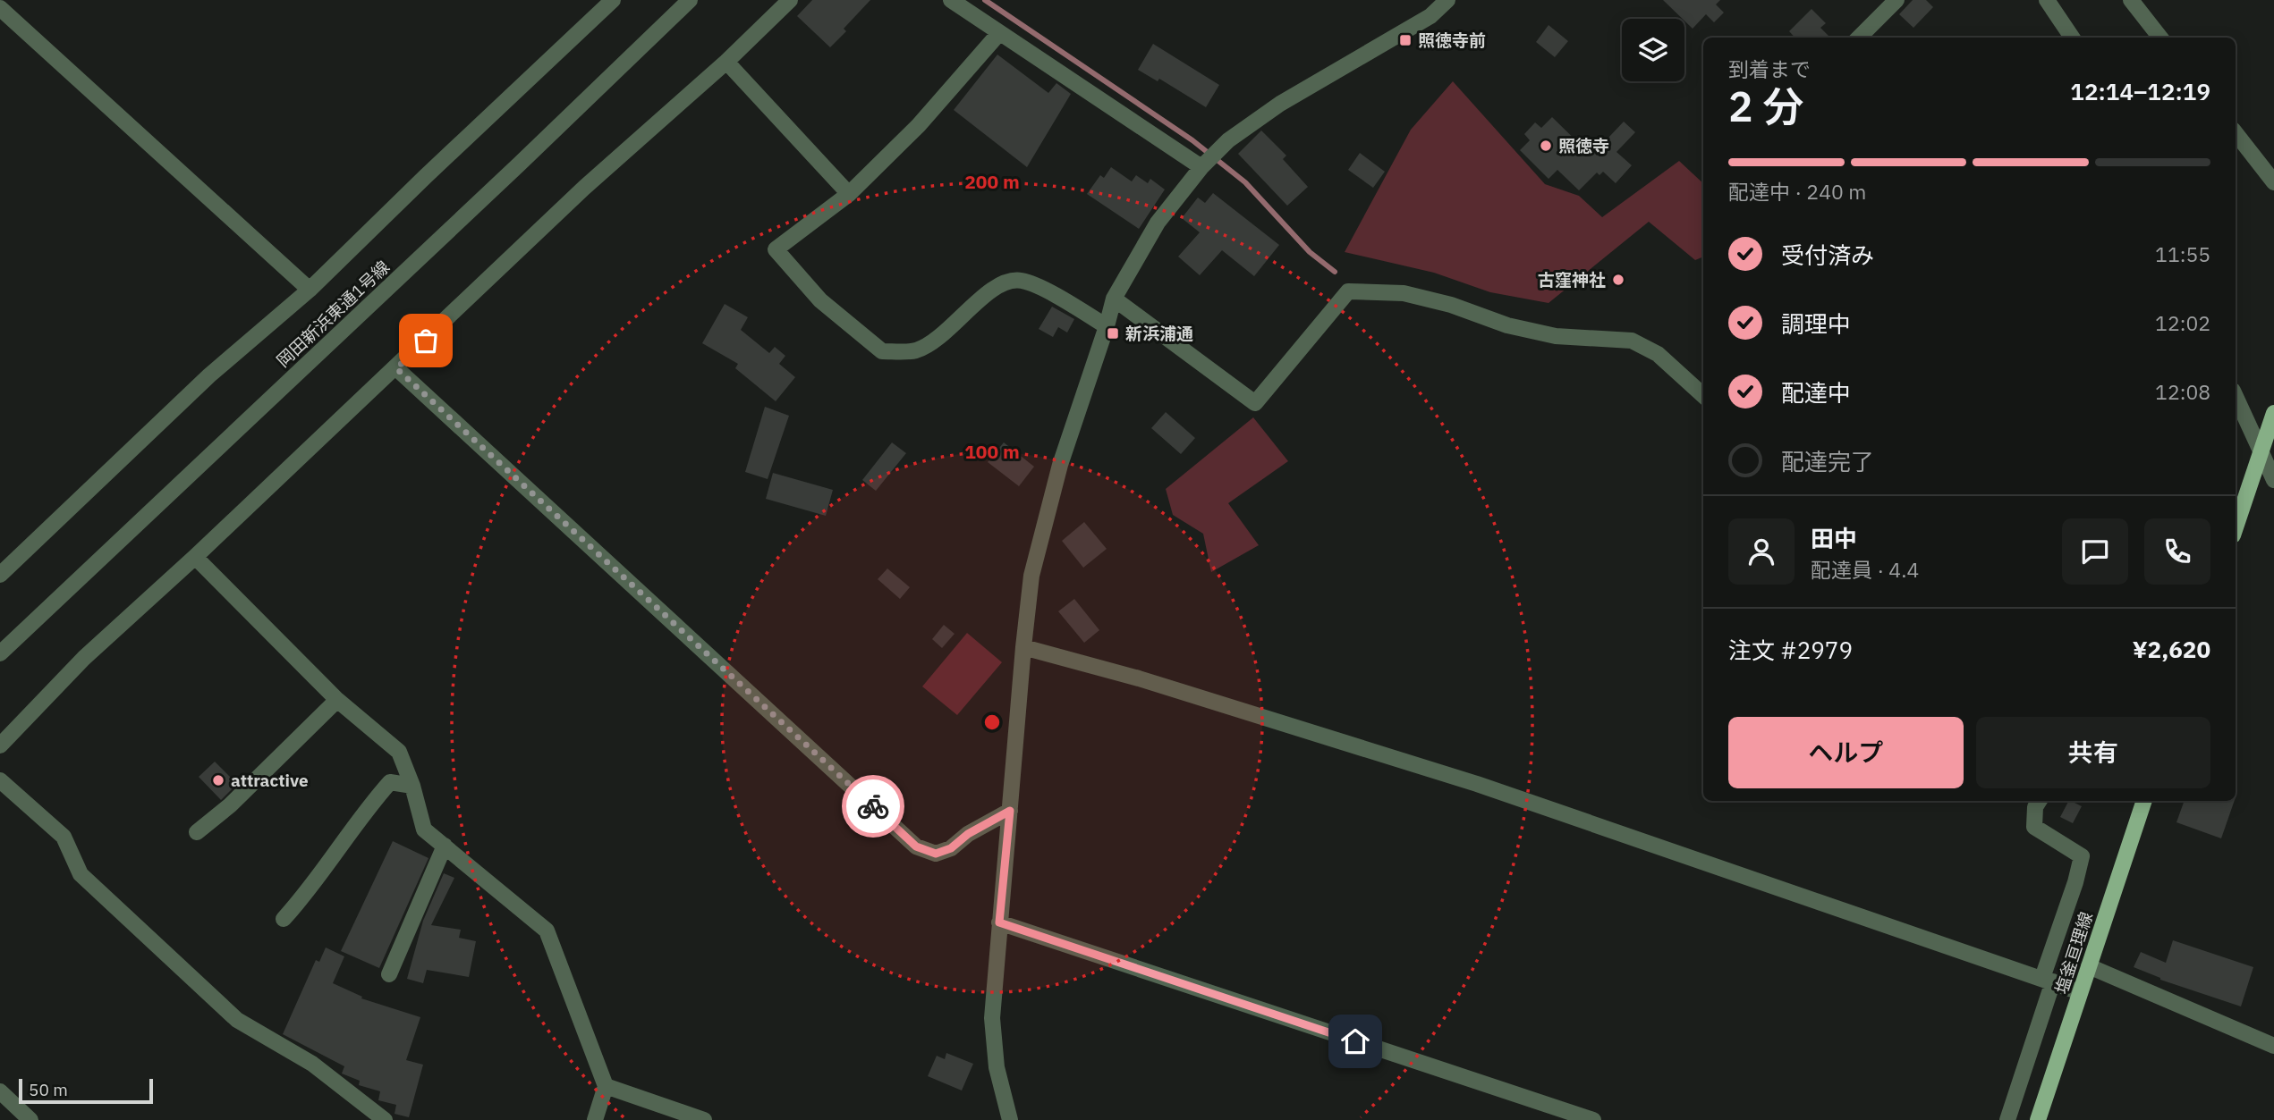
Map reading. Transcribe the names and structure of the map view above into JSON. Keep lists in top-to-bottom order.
{
  "streets": {
    "main road": ["塩釜亘理線"],
    "street": ["岡田新浜東通1号線"]
  },
  "places": {
    "transit": ["照徳寺前", "新浜浦通"],
    "other": ["照徳寺", "古窪神社", "attractive"]
  },
  "scale_bar": "50 m",
  "page": {
    "heading": ["2 分", "到着まで", "12:14–12:19"],
    "panel": [
      "田中",
      "配達員 · 4.4",
      "注文 #2979",
      "¥2,620"
    ],
    "bar": "配達中 · 240 m",
    "list": [
      ["受付済み", "11:55"],
      ["調理中", "12:02"],
      ["配達中", "12:08"],
      "配達完了"
    ],
    "buttons": ["ヘルプ", "共有"],
    "scale": "50 m"
  },
  "rings": ["200 m", "100 m"]
}
